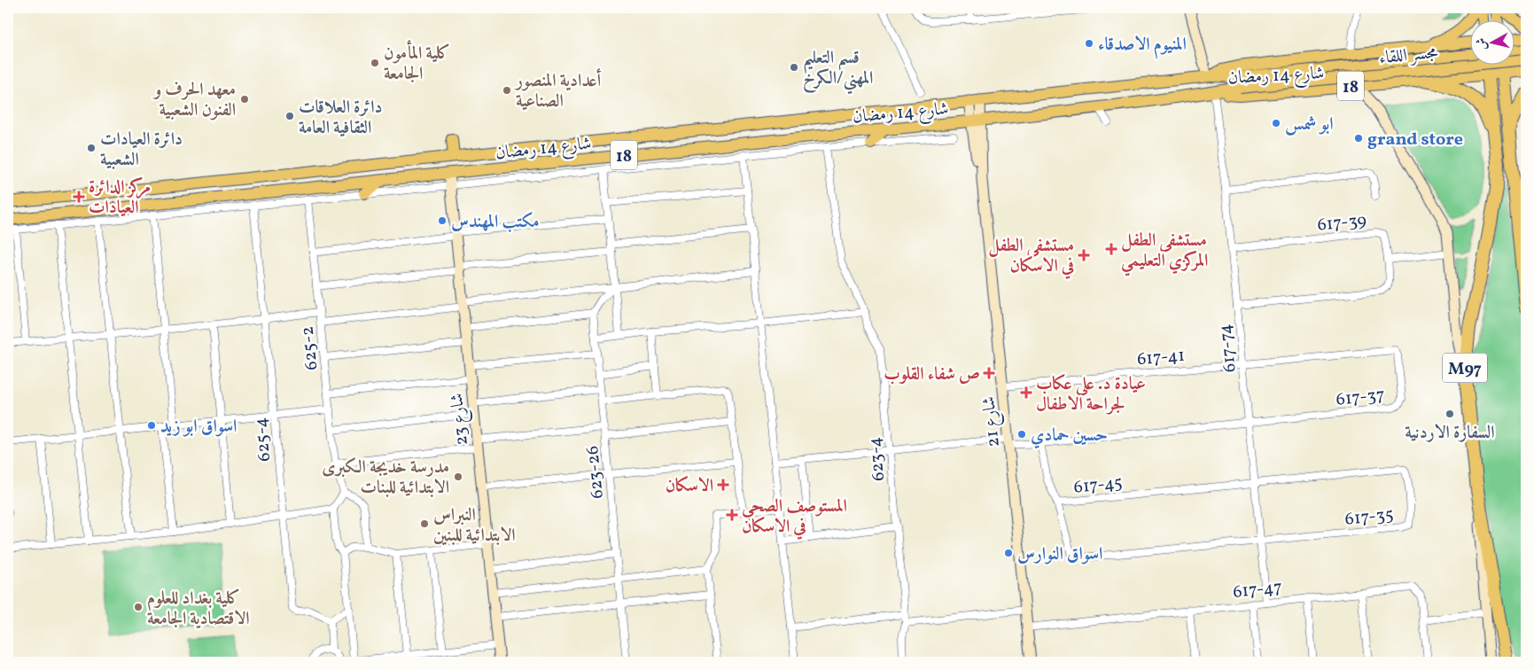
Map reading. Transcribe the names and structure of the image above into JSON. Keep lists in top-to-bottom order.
{
  "streets": {
    "highway": ["M97"],
    "main road": ["مجسر اللقاء", "شارع 14 رمضان", "18"],
    "street": [
      "617-39",
      "625-2",
      "617-74",
      "617-41",
      "617-37",
      "شارع 23",
      "شارع 21",
      "625-4",
      "623-4",
      "623-26",
      "617-45",
      "617-35",
      "617-47"
    ]
  },
  "crossings": [
    ["مجسر اللقاء", "شارع 14 رمضان"],
    ["شارع 14 رمضان", "617-74"],
    ["شارع 14 رمضان", "M97"],
    ["شارع 14 رمضان", "شارع 23"],
    ["شارع 14 رمضان", "شارع 21"],
    ["617-39", "617-74"],
    ["617-74", "617-41"],
    ["617-74", "617-37"],
    ["617-74", "617-45"],
    ["617-74", "617-35"],
    ["617-74", "617-47"],
    ["617-41", "617-37"],
    ["617-41", "شارع 21"],
    ["شارع 21", "617-47"],
    ["617-45", "617-35"]
  ],
  "places": {
    "other": [
      "المنيوم الاصدقاء",
      "كلية المأمون الجامعة",
      "قسم التعليم المهني/الكرخ",
      "أعدادية المنصور الصناعية",
      "معهد الحرف و الفنون الشعبية",
      "دائرة العلاقات الثقافية العامة",
      "ابو شمس",
      "grand store",
      "دائرة العيادات الشعبية",
      "مكتب المهندس",
      "السفارة الاردنية",
      "اسواق ابو زيد",
      "حسين حمادي",
      "مدرسة خديجة الكبرى الابتدائية للبنات",
      "النبراس الابتدائية للبنين",
      "اسواق النوارس",
      "كلية بغداد للعلوم الاقتصادية الجامعة"
    ],
    "health": [
      "مركز الدائرة العيادات",
      "مستشفى الطفل المركزي التعليمي",
      "مستشفى الطفل في الاسكان",
      "ص شفاء القلوب",
      "عيادة د. علي عكاب لجراحة الاطفال",
      "الاسكان",
      "المستوصف الصحي في الاسكان"
    ]
  },
  "north": "left"
}
